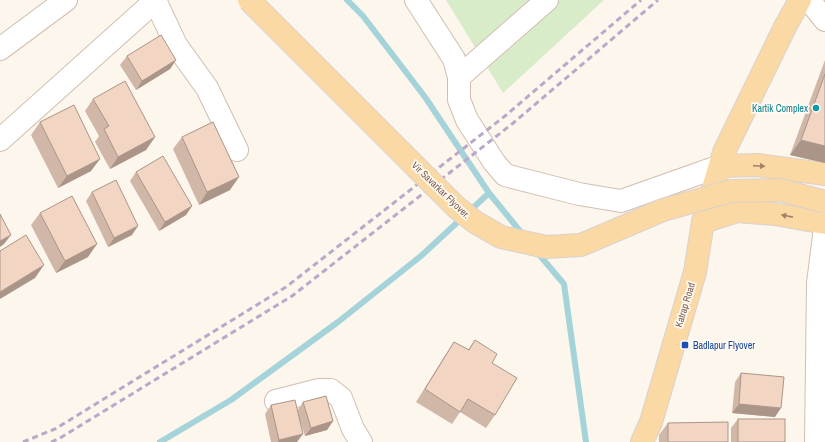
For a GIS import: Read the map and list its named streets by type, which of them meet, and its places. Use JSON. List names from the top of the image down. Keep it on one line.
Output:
{"streets":{"main road":["Vir Savarkar Flyover.","Katrap Road"]},"places":{"other":["Kartik Complex"],"transit":["Badlapur Flyover"]}}
